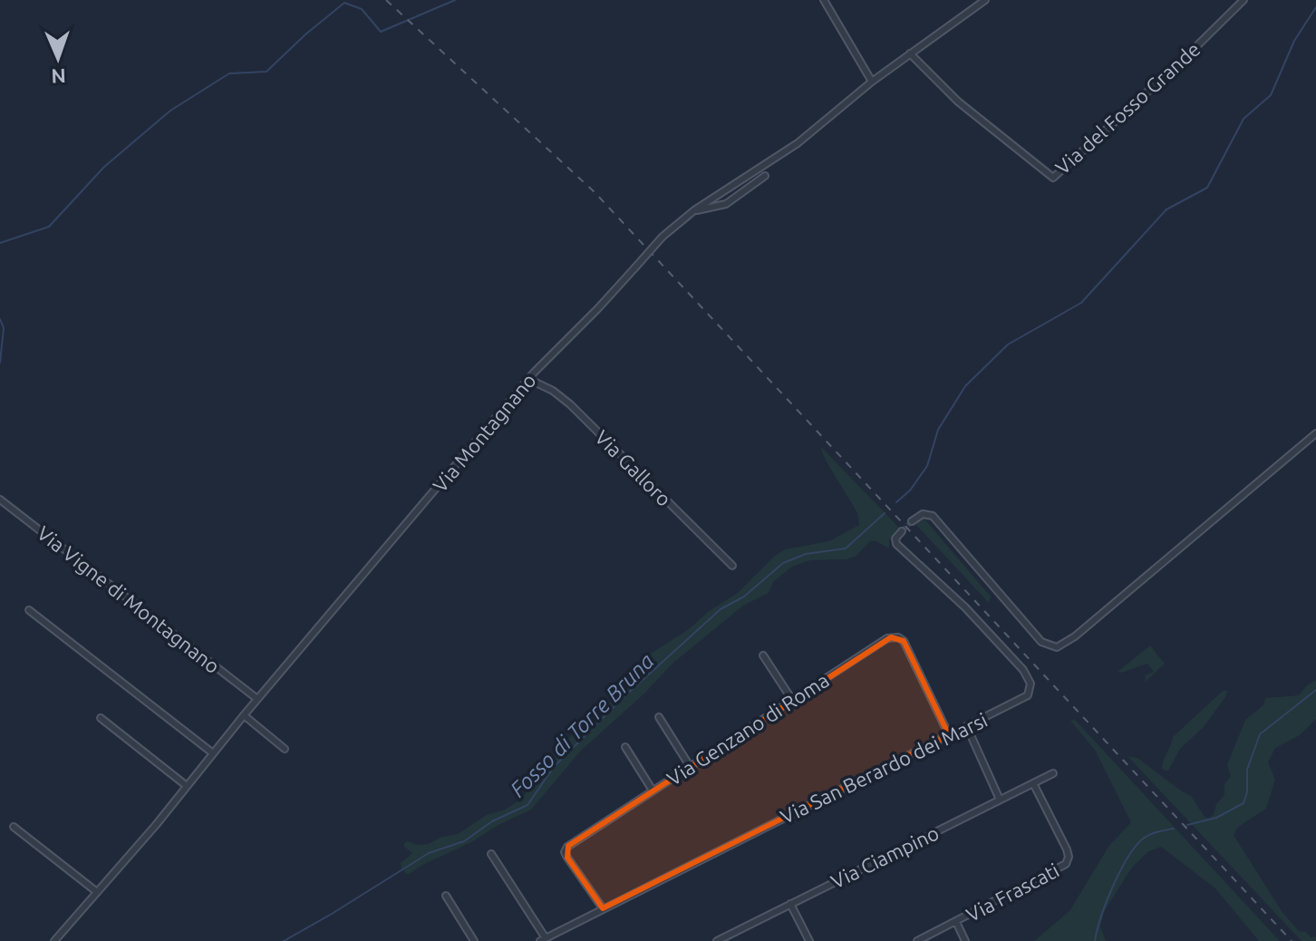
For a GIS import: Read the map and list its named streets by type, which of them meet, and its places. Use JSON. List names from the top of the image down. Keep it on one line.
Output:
{"streets":{"street":["Via del Fosso Grande","Via Montagnano","Via Galloro","Via Vigne di Montagnano","Via Genzano di Roma","Via San Berardo dei Marsi","Via Ciampino","Via Frascati"]},"crossings":[["Via del Fosso Grande","Via Montagnano"],["Via Montagnano","Via Galloro"],["Via Montagnano","Via Vigne di Montagnano"],["Via Genzano di Roma","Via San Berardo dei Marsi"],["Via Ciampino","Via Frascati"]],"water":["Fosso di Torre Bruna"],"north":"bottom"}
